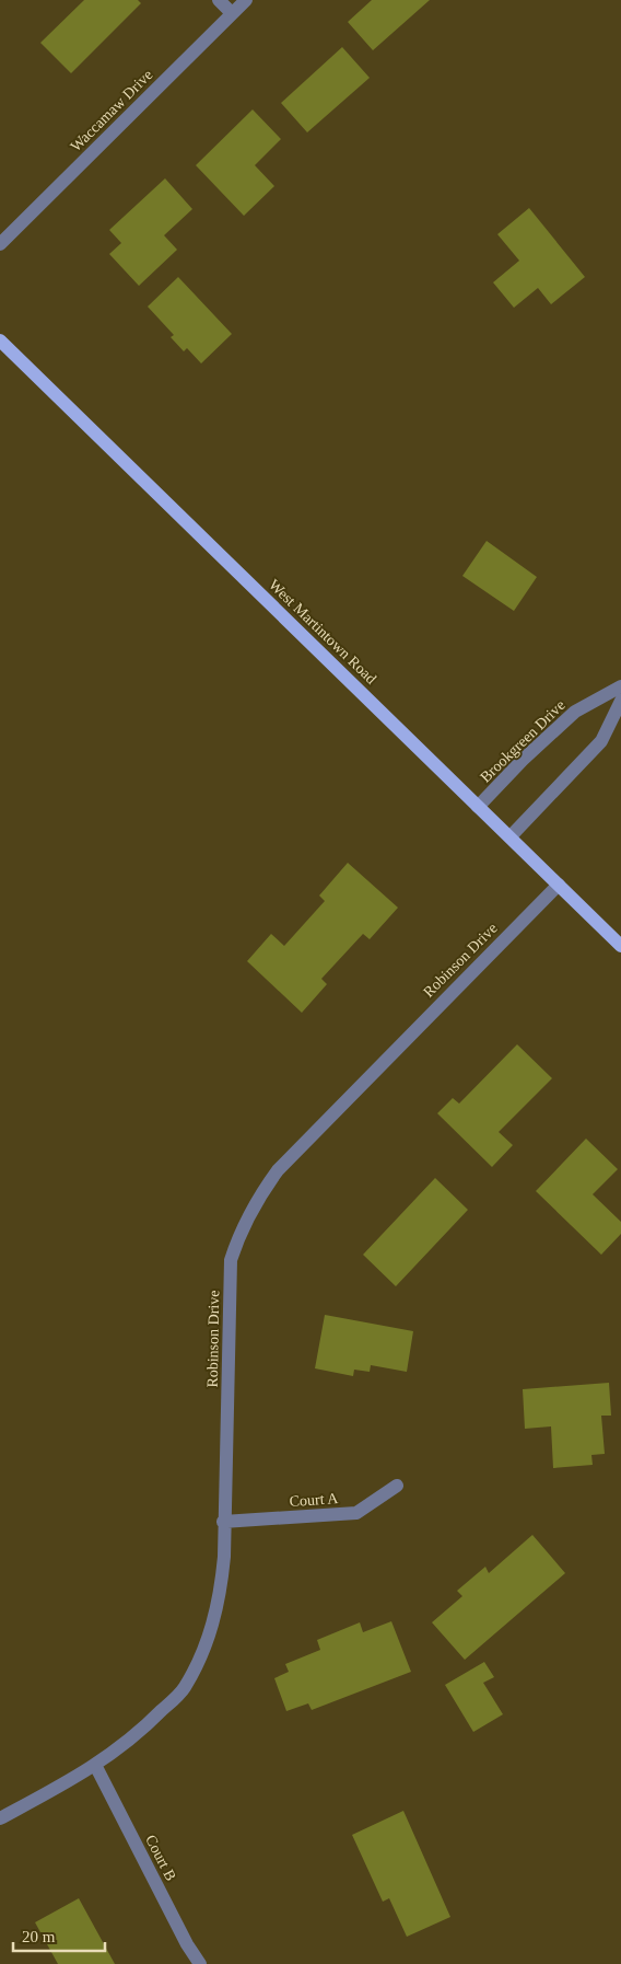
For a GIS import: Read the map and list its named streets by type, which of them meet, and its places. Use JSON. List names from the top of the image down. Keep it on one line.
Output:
{"streets":{"main road":["West Martintown Road"],"street":["Waccamaw Drive","Brookgreen Drive","Robinson Drive","Court A","Court B"]},"crossings":[["West Martintown Road","Brookgreen Drive"],["West Martintown Road","Robinson Drive"],["Robinson Drive","Court A"],["Robinson Drive","Court B"]],"scale_bar":"20 m"}
